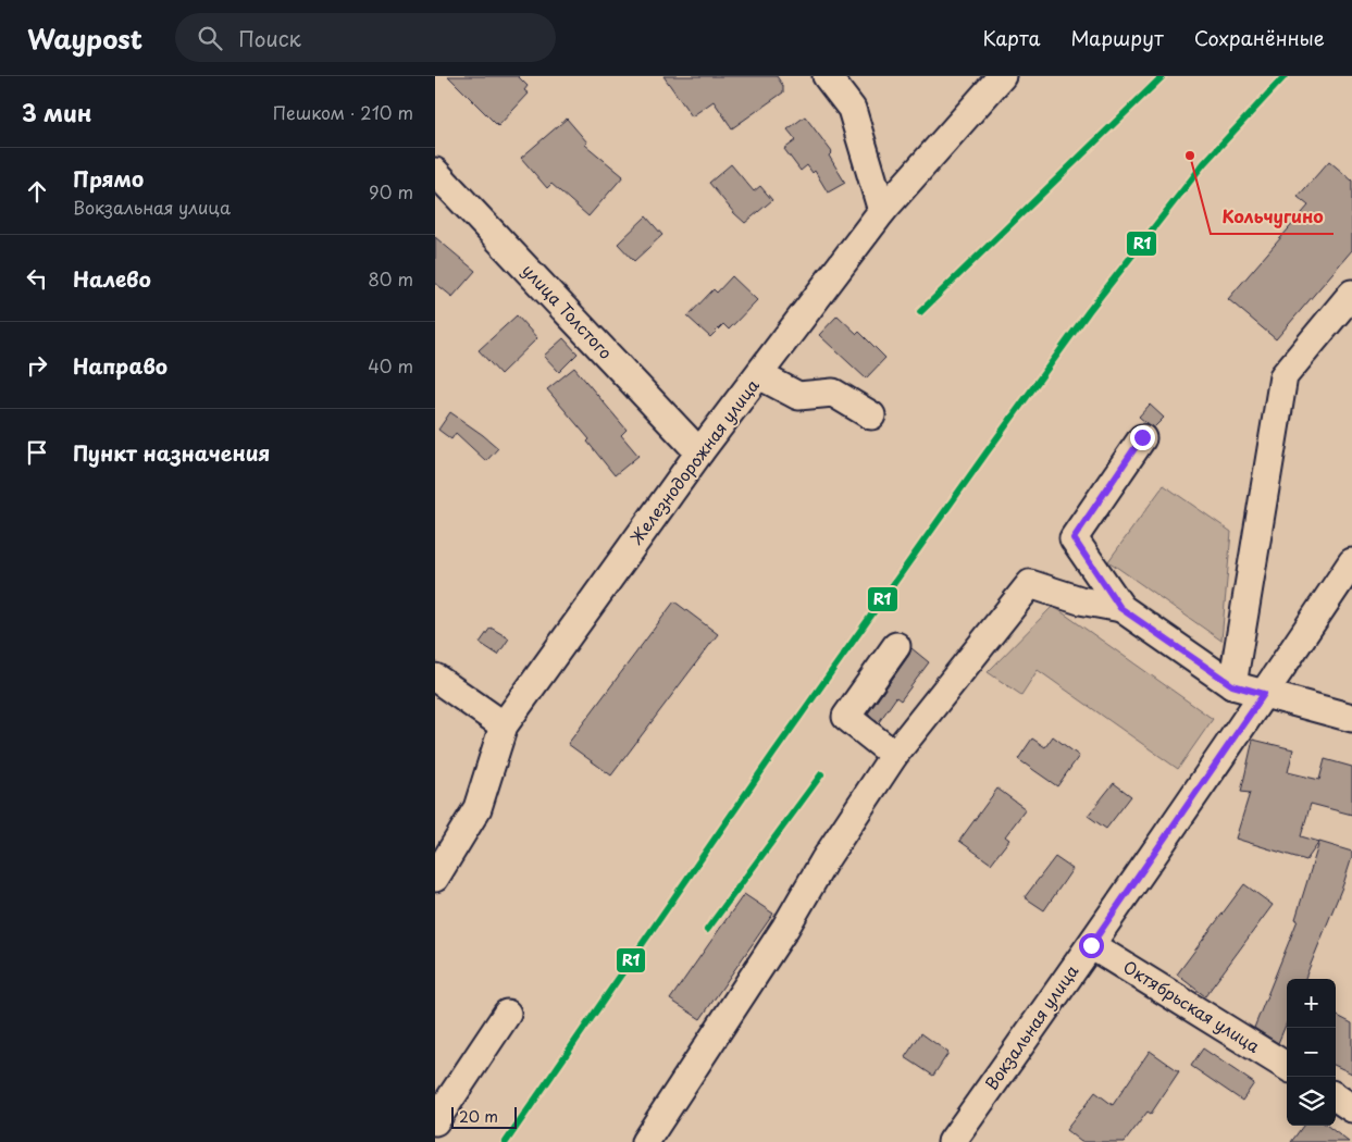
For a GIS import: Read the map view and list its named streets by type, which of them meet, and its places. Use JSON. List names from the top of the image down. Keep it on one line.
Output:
{"streets":{"street":["улица Толстого","Железнодорожная улица","Октябрьская улица","Вокзальная улица"]},"crossings":[["улица Толстого","Железнодорожная улица"],["Октябрьская улица","Вокзальная улица"]],"places":["Кольчугино"],"lines":["transit line R1"],"scale_bar":"20 m","page":{"header":"Waypost","search":"Поиск","nav":["Карта","Маршрут","Сохранённые"],"heading":["3 мин","Пешком · 210 m"],"list":[["Прямо","Вокзальная улица","90 m"],["Налево","80 m"],["Направо","40 m"],"Пункт назначения"],"map_buttons":["+","−"],"scale":"20 m"}}
